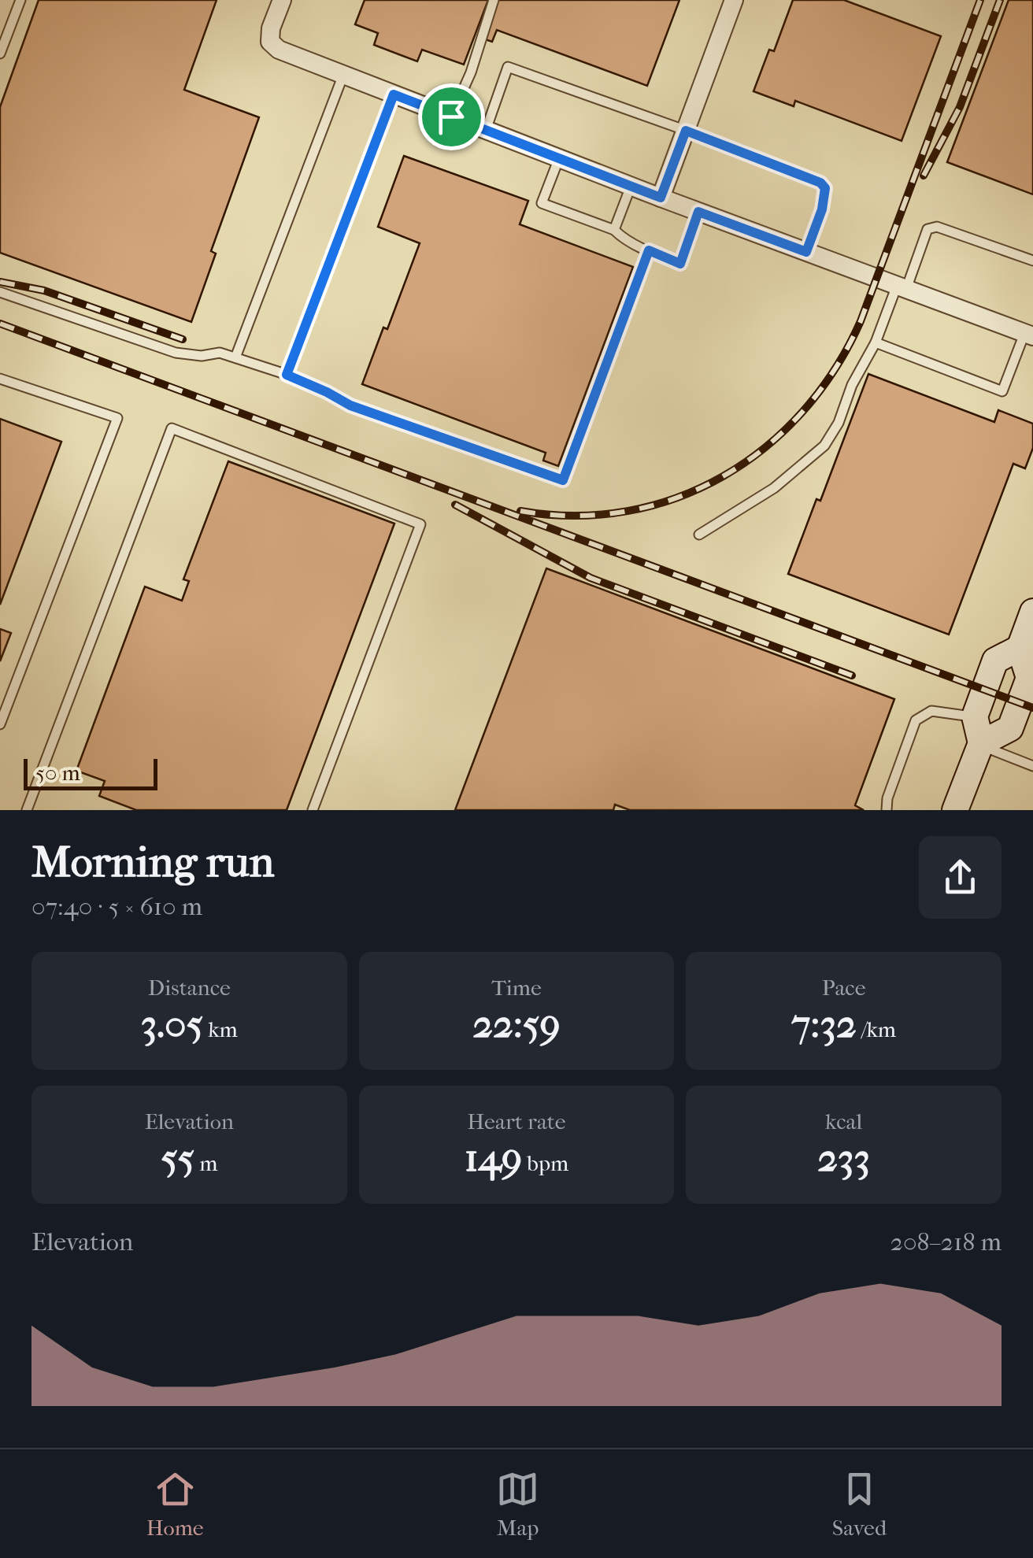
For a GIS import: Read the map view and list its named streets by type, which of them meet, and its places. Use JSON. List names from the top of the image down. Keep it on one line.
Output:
{"scale_bar":"50 m","page":{"scale":"50 m","heading":["Morning run","07:40 · 5 × 610 m"],"stats":[["Distance","3.05 km"],["Time","22:59"],["Pace","7:32 /km"],["Elevation","55 m"],["Heart rate","149 bpm"],["kcal","233"]],"chart":["Elevation","208–218 m"],"tabs":["Home","Map","Saved"]}}
